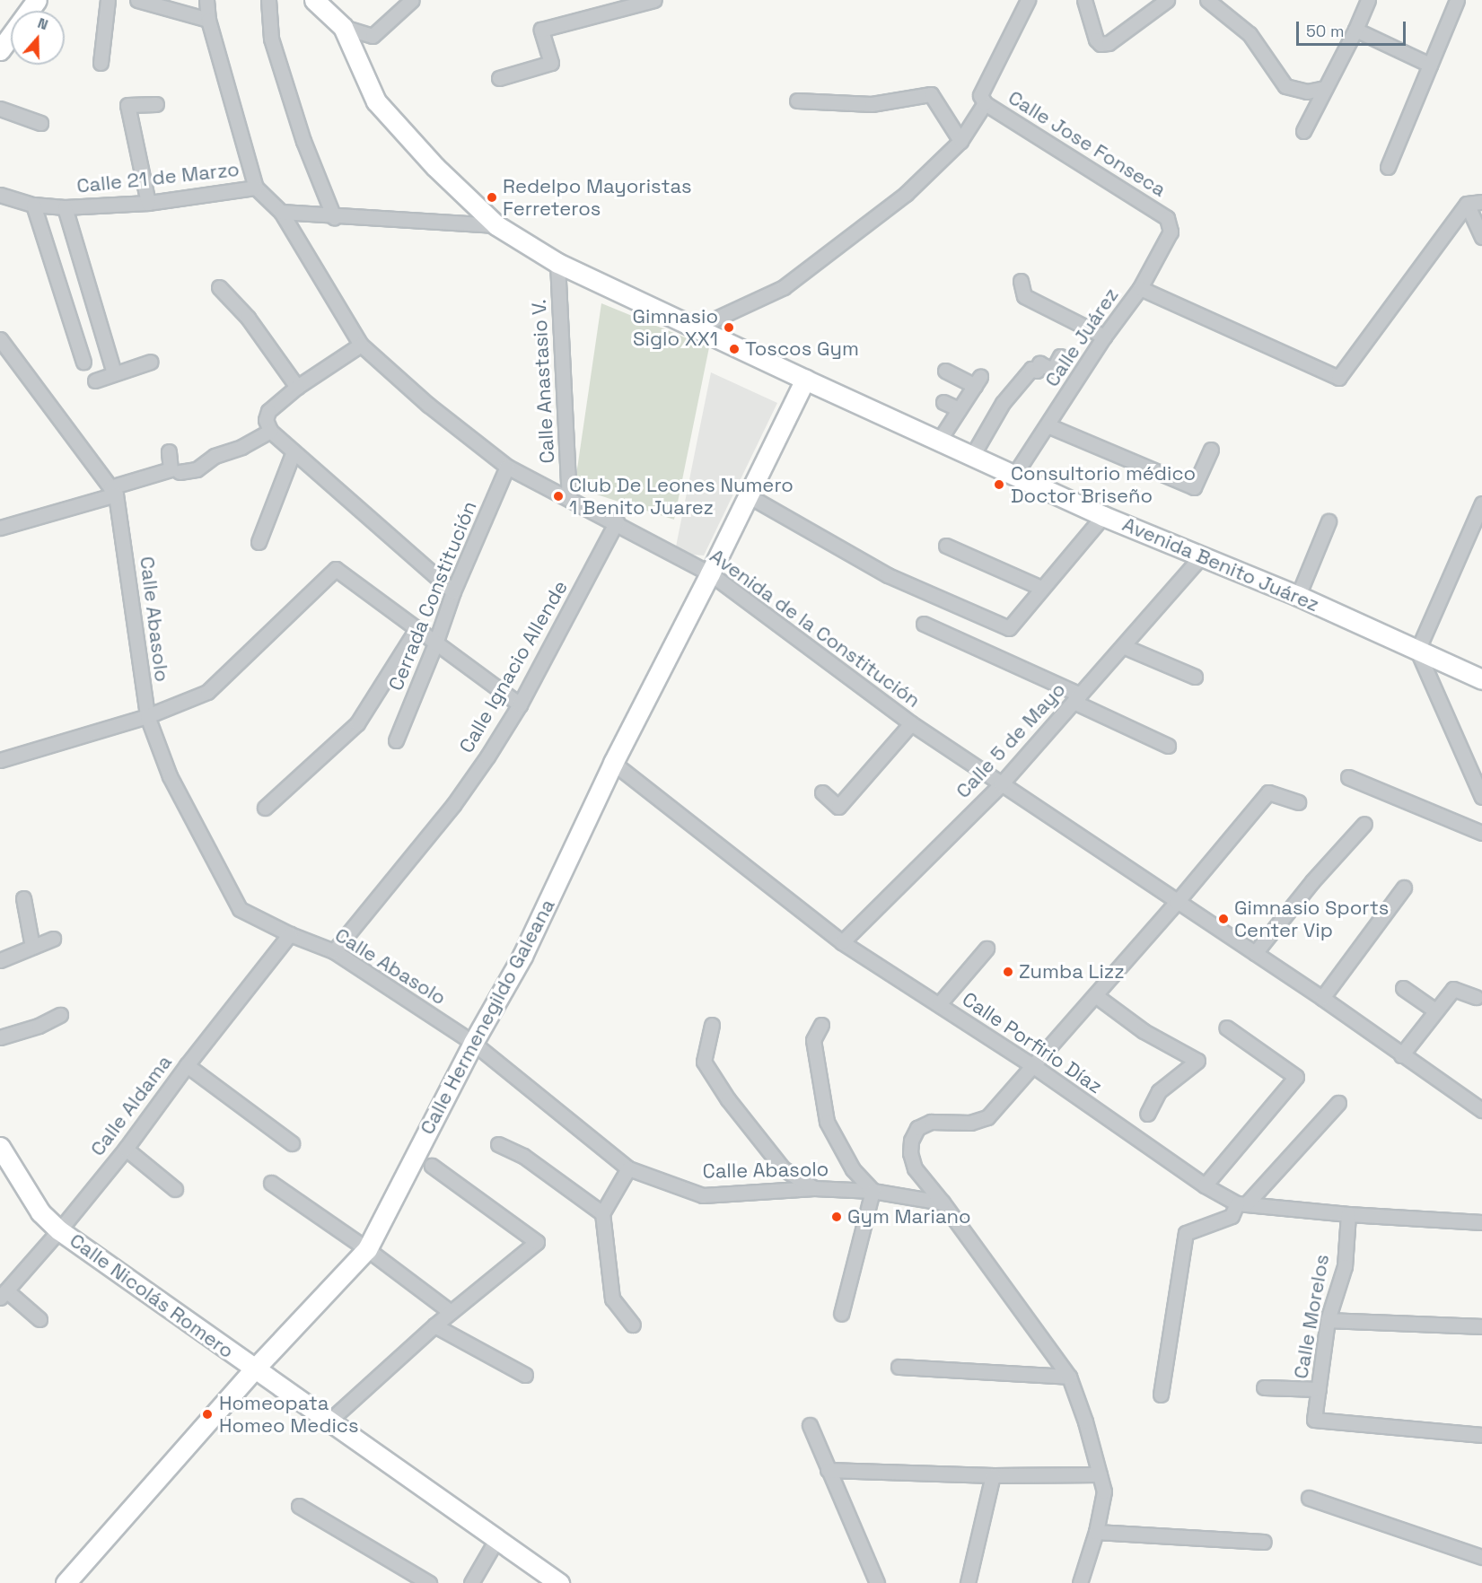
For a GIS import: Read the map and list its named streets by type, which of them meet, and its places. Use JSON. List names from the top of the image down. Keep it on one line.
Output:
{"streets":{"main road":["Avenida Benito Juárez","Calle Hermenegildo Galeana","Calle Nicolás Romero"],"street":["Calle Jose Fonseca","Calle 21 de Marzo","Calle Juárez","Calle Anastasio V.","Cerrada Constitución","Calle Abasolo","Avenida de la Constitución","Calle Ignacio Allende","Calle 5 de Mayo","Calle Porfirio Díaz","Calle Aldama","Calle Morelos"]},"crossings":[["Calle Jose Fonseca","Calle Juárez"],["Calle 21 de Marzo","Avenida de la Constitución"],["Calle Juárez","Avenida Benito Juárez"],["Calle Anastasio V.","Avenida Benito Juárez"],["Calle Anastasio V.","Avenida de la Constitución"],["Avenida Benito Juárez","Calle 5 de Mayo"],["Avenida Benito Juárez","Calle Hermenegildo Galeana"],["Cerrada Constitución","Avenida de la Constitución"],["Calle Abasolo","Calle Ignacio Allende"],["Calle Abasolo","Calle Hermenegildo Galeana"],["Calle Abasolo","Calle Aldama"],["Avenida de la Constitución","Calle Ignacio Allende"],["Avenida de la Constitución","Calle 5 de Mayo"],["Avenida de la Constitución","Calle Hermenegildo Galeana"],["Calle 5 de Mayo","Calle Porfirio Díaz"],["Calle Hermenegildo Galeana","Calle Porfirio Díaz"],["Calle Hermenegildo Galeana","Calle Nicolás Romero"],["Calle Porfirio Díaz","Calle Morelos"],["Calle Aldama","Calle Nicolás Romero"]],"places":["Redelpo Mayoristas Ferreteros","Gimnasio Siglo XX1","Toscos Gym","Consultorio médico Doctor Briseño","Club De Leones Numero 1 Benito Juarez","Gimnasio Sports Center Vip","Zumba Lizz","Gym Mariano","Homeopata Homeo Medics"],"scale_bar":"50 m","north":"top"}
